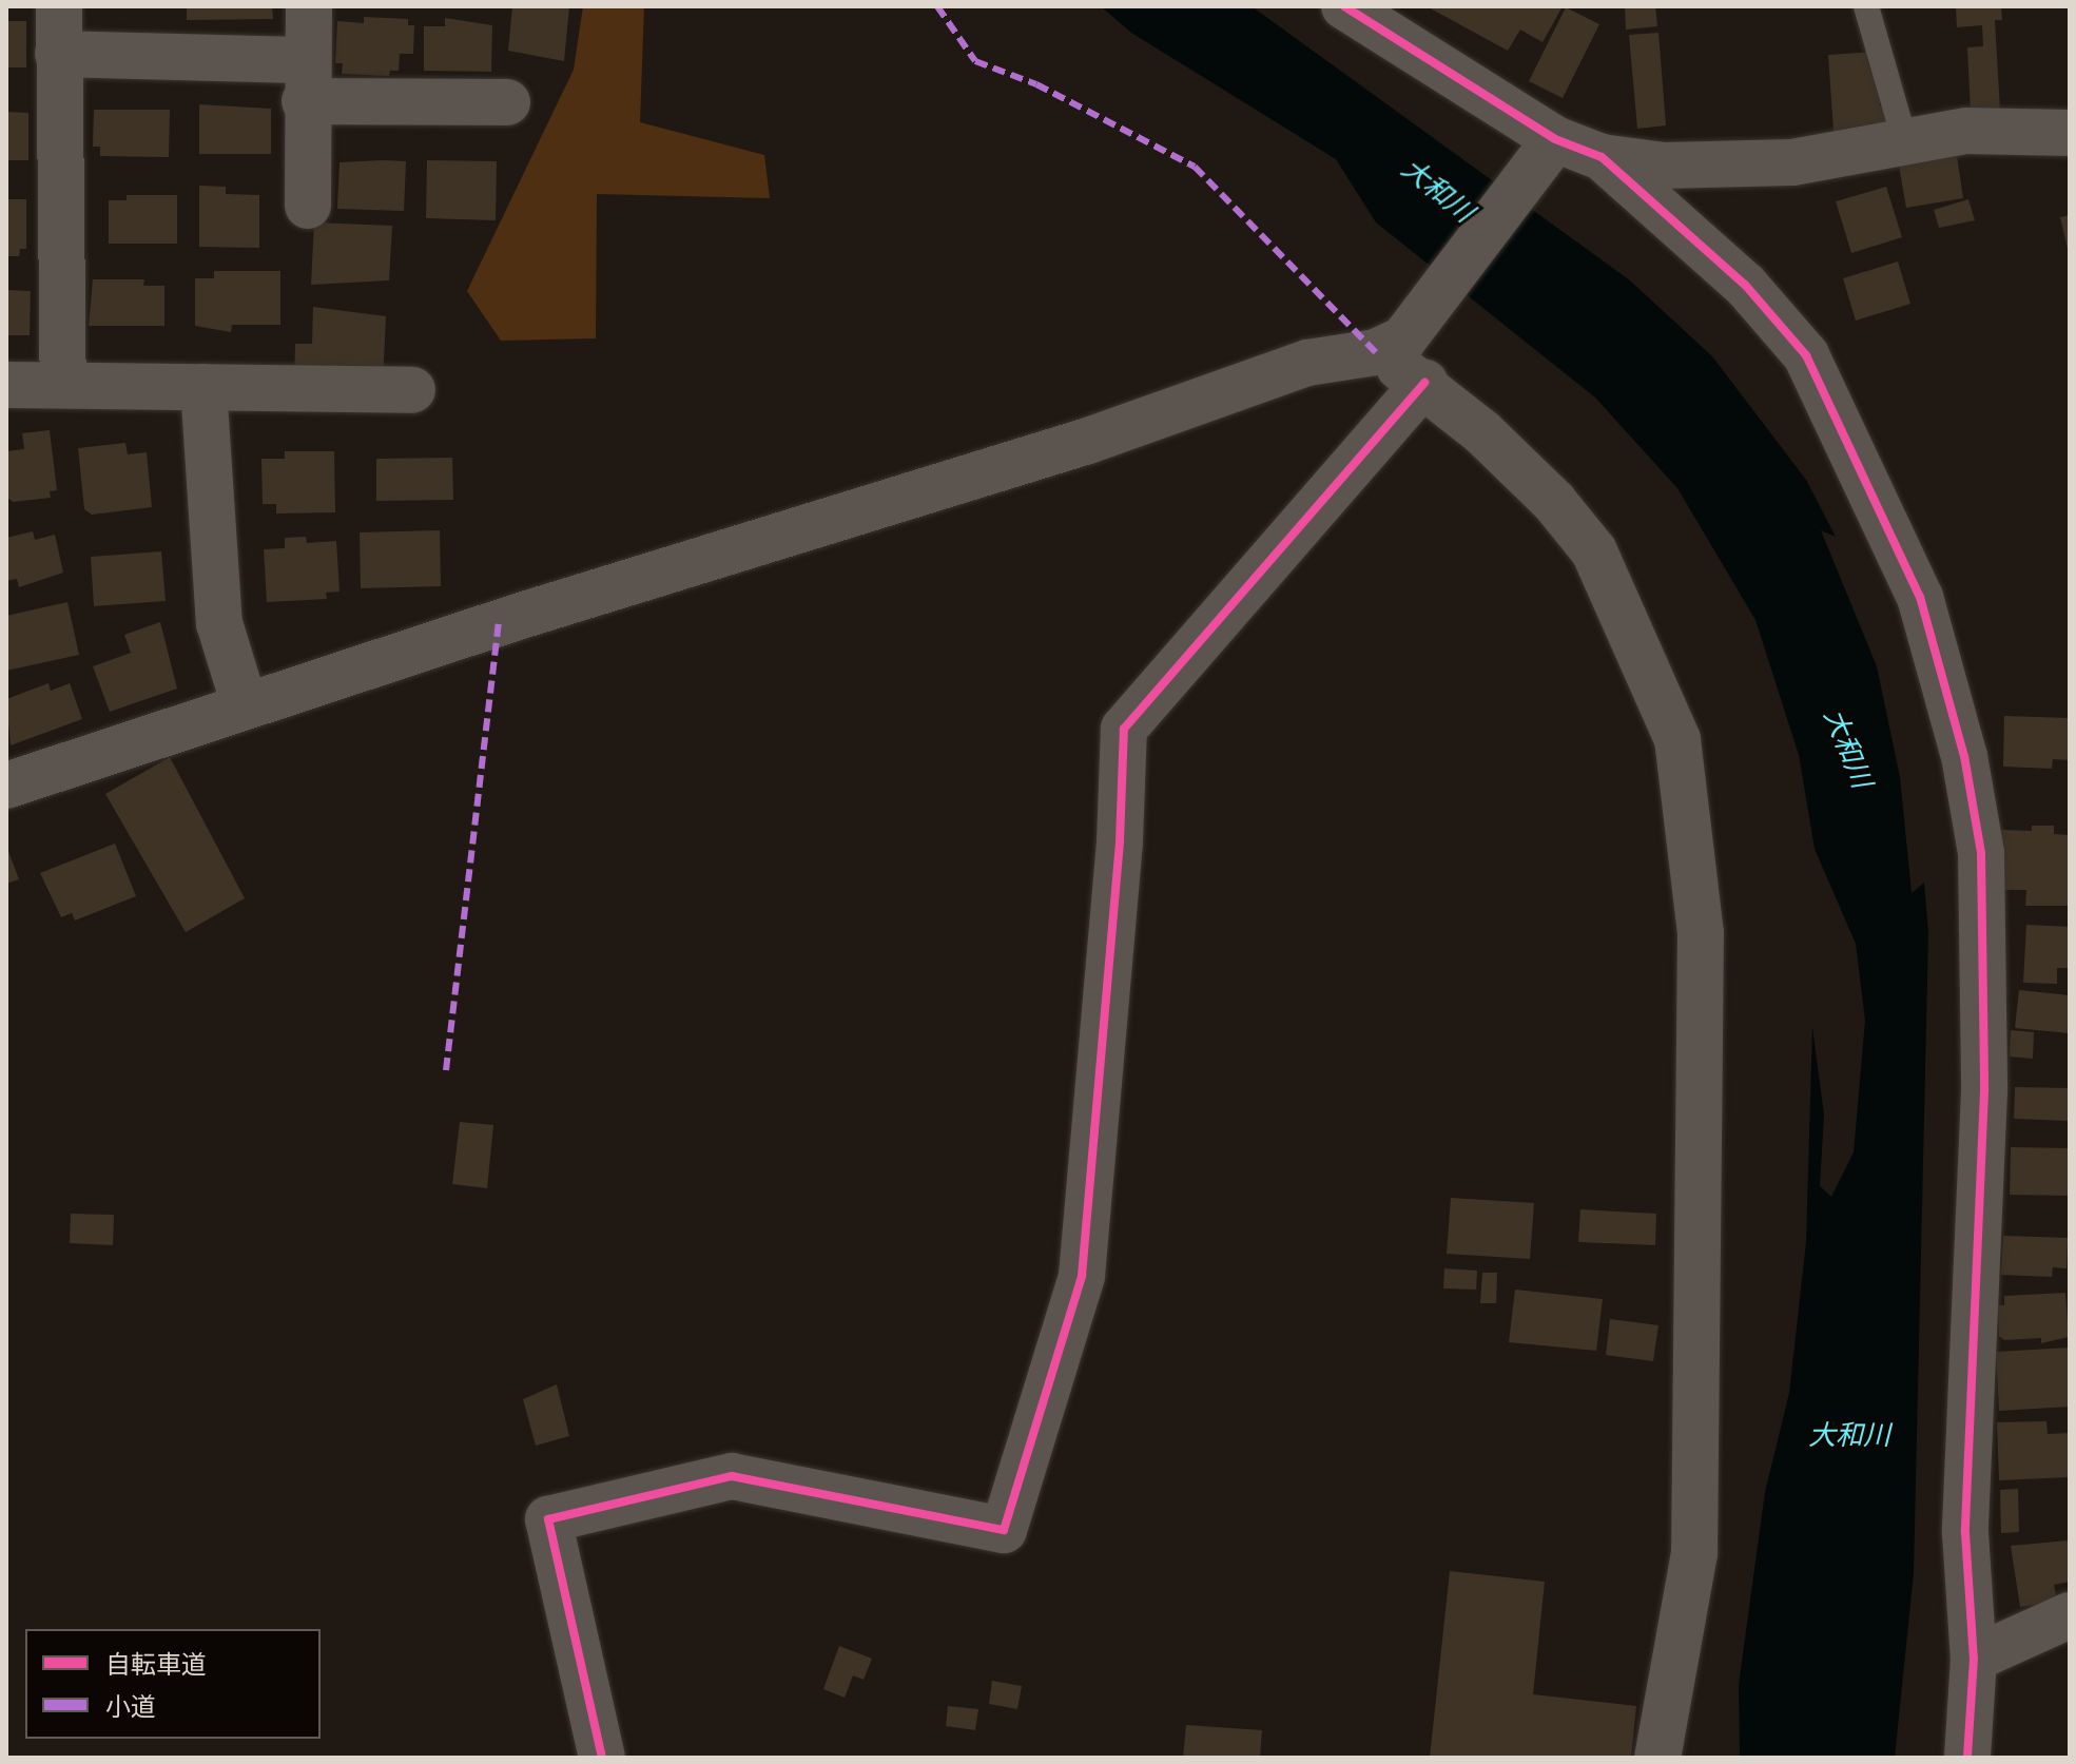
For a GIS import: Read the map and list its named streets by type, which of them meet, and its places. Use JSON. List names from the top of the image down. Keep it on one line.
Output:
{"water":["大和川"],"legend":["自転車道","小道"]}
